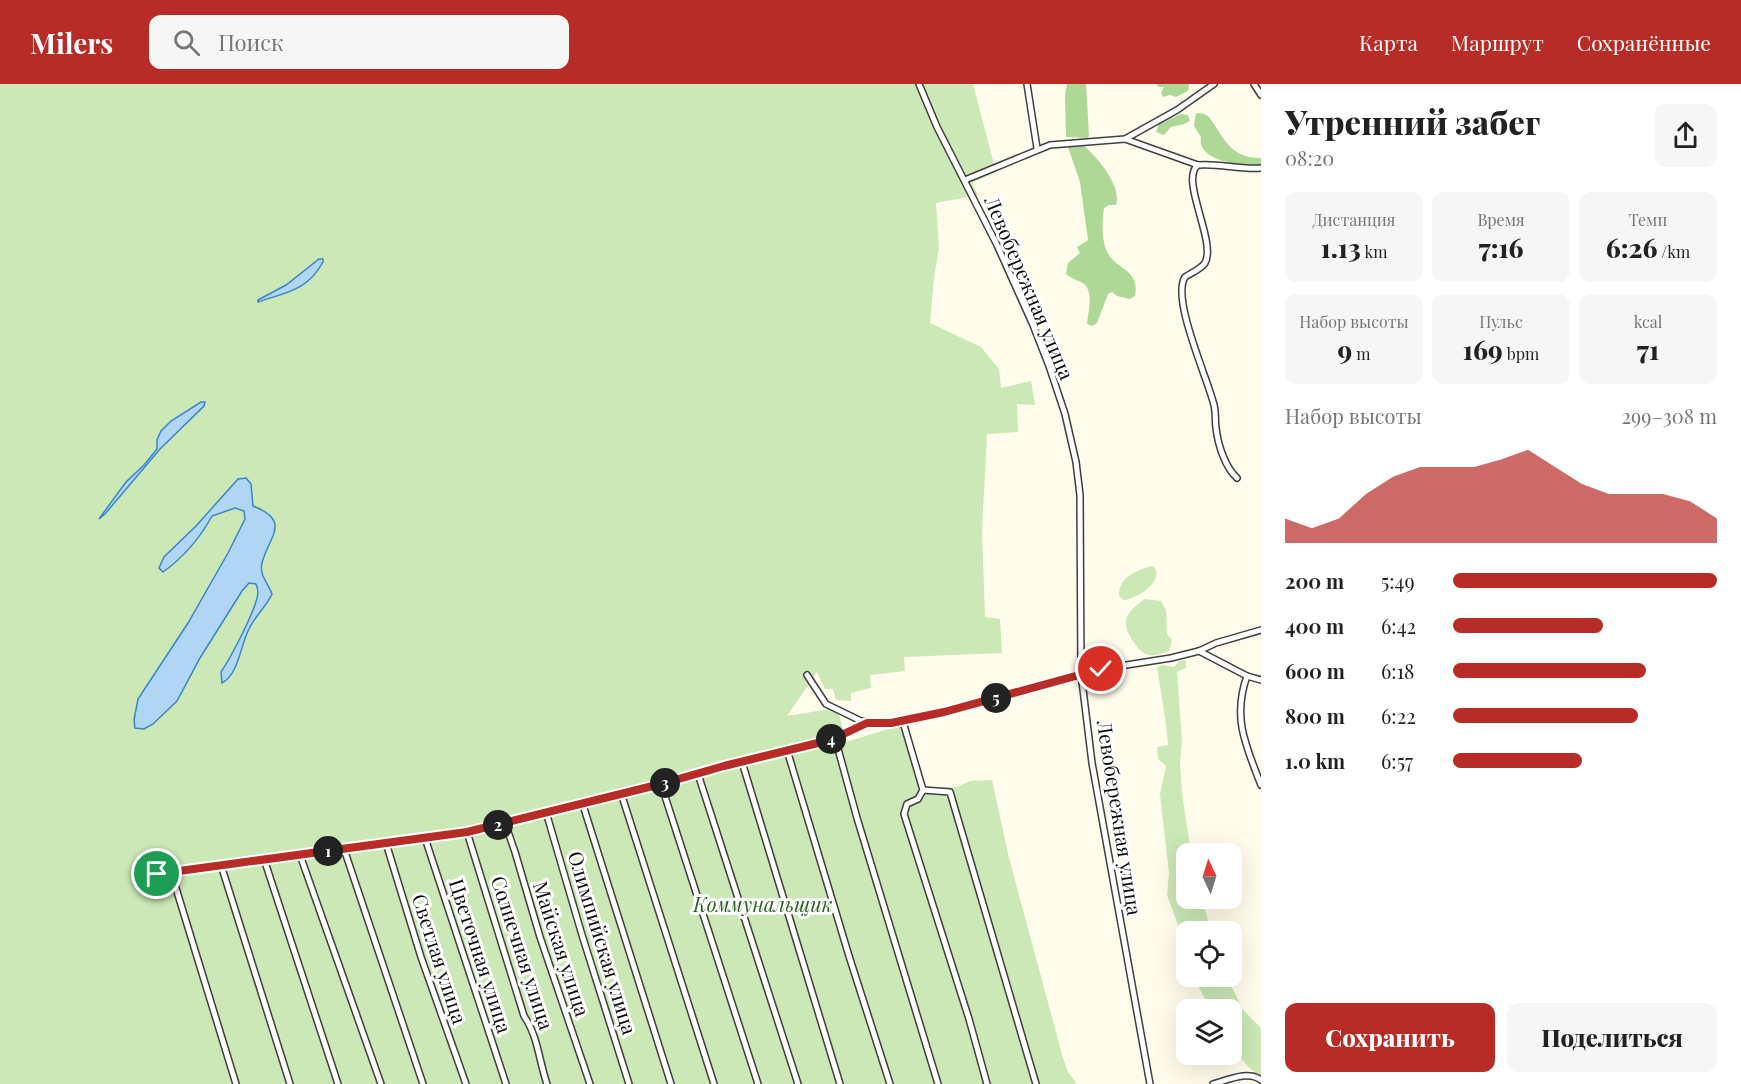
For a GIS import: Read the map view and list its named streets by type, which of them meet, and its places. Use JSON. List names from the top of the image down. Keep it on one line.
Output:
{"streets":{"street":["Левобережная улица","Олимпийская улица","Майская улица","Солнечная улица","Цветочная улица","Светлая улица"]},"parks":["Коммунальщик"],"north":"top","page":{"header":"Milers","search":"Поиск","nav":["Карта","Маршрут","Сохранённые"],"heading":["Утренний забег","08:20"],"stats":[["Дистанция","1.13 km"],["Время","7:16"],["Темп","6:26 /km"],["Набор высоты","9 m"],["Пульс","169 bpm"],["kcal","71"]],"chart":["Набор высоты","299–308 m"],"list":[{"name":"200 m","note":"5:49"},{"name":"400 m","note":"6:42"},{"name":"600 m","note":"6:18"},{"name":"800 m","note":"6:22"},{"name":"1.0 km","note":"6:57"}],"pins":["5","4","3","2","1"],"buttons":["Сохранить","Поделиться"]}}
